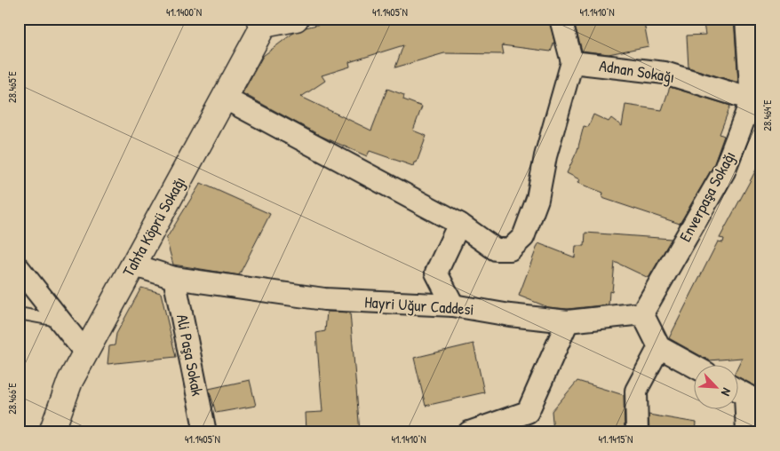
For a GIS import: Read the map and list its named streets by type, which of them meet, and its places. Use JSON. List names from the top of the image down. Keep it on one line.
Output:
{"streets":{"street":["Adnan Sokağı","Enverpaşa Sokağı","Tahta Köprü Sokağı","Hayri Uğur Caddesi","Ali Paşa Sokak"]},"crossings":[["Adnan Sokağı","Enverpaşa Sokağı"],["Enverpaşa Sokağı","Hayri Uğur Caddesi"],["Tahta Köprü Sokağı","Hayri Uğur Caddesi"],["Hayri Uğur Caddesi","Ali Paşa Sokak"]],"north":"bottom right","coordinates":["41.1400°N","41.1405°N","41.1410°N","28.465°E","28.464°E","28.466°E","41.1415°N"]}
